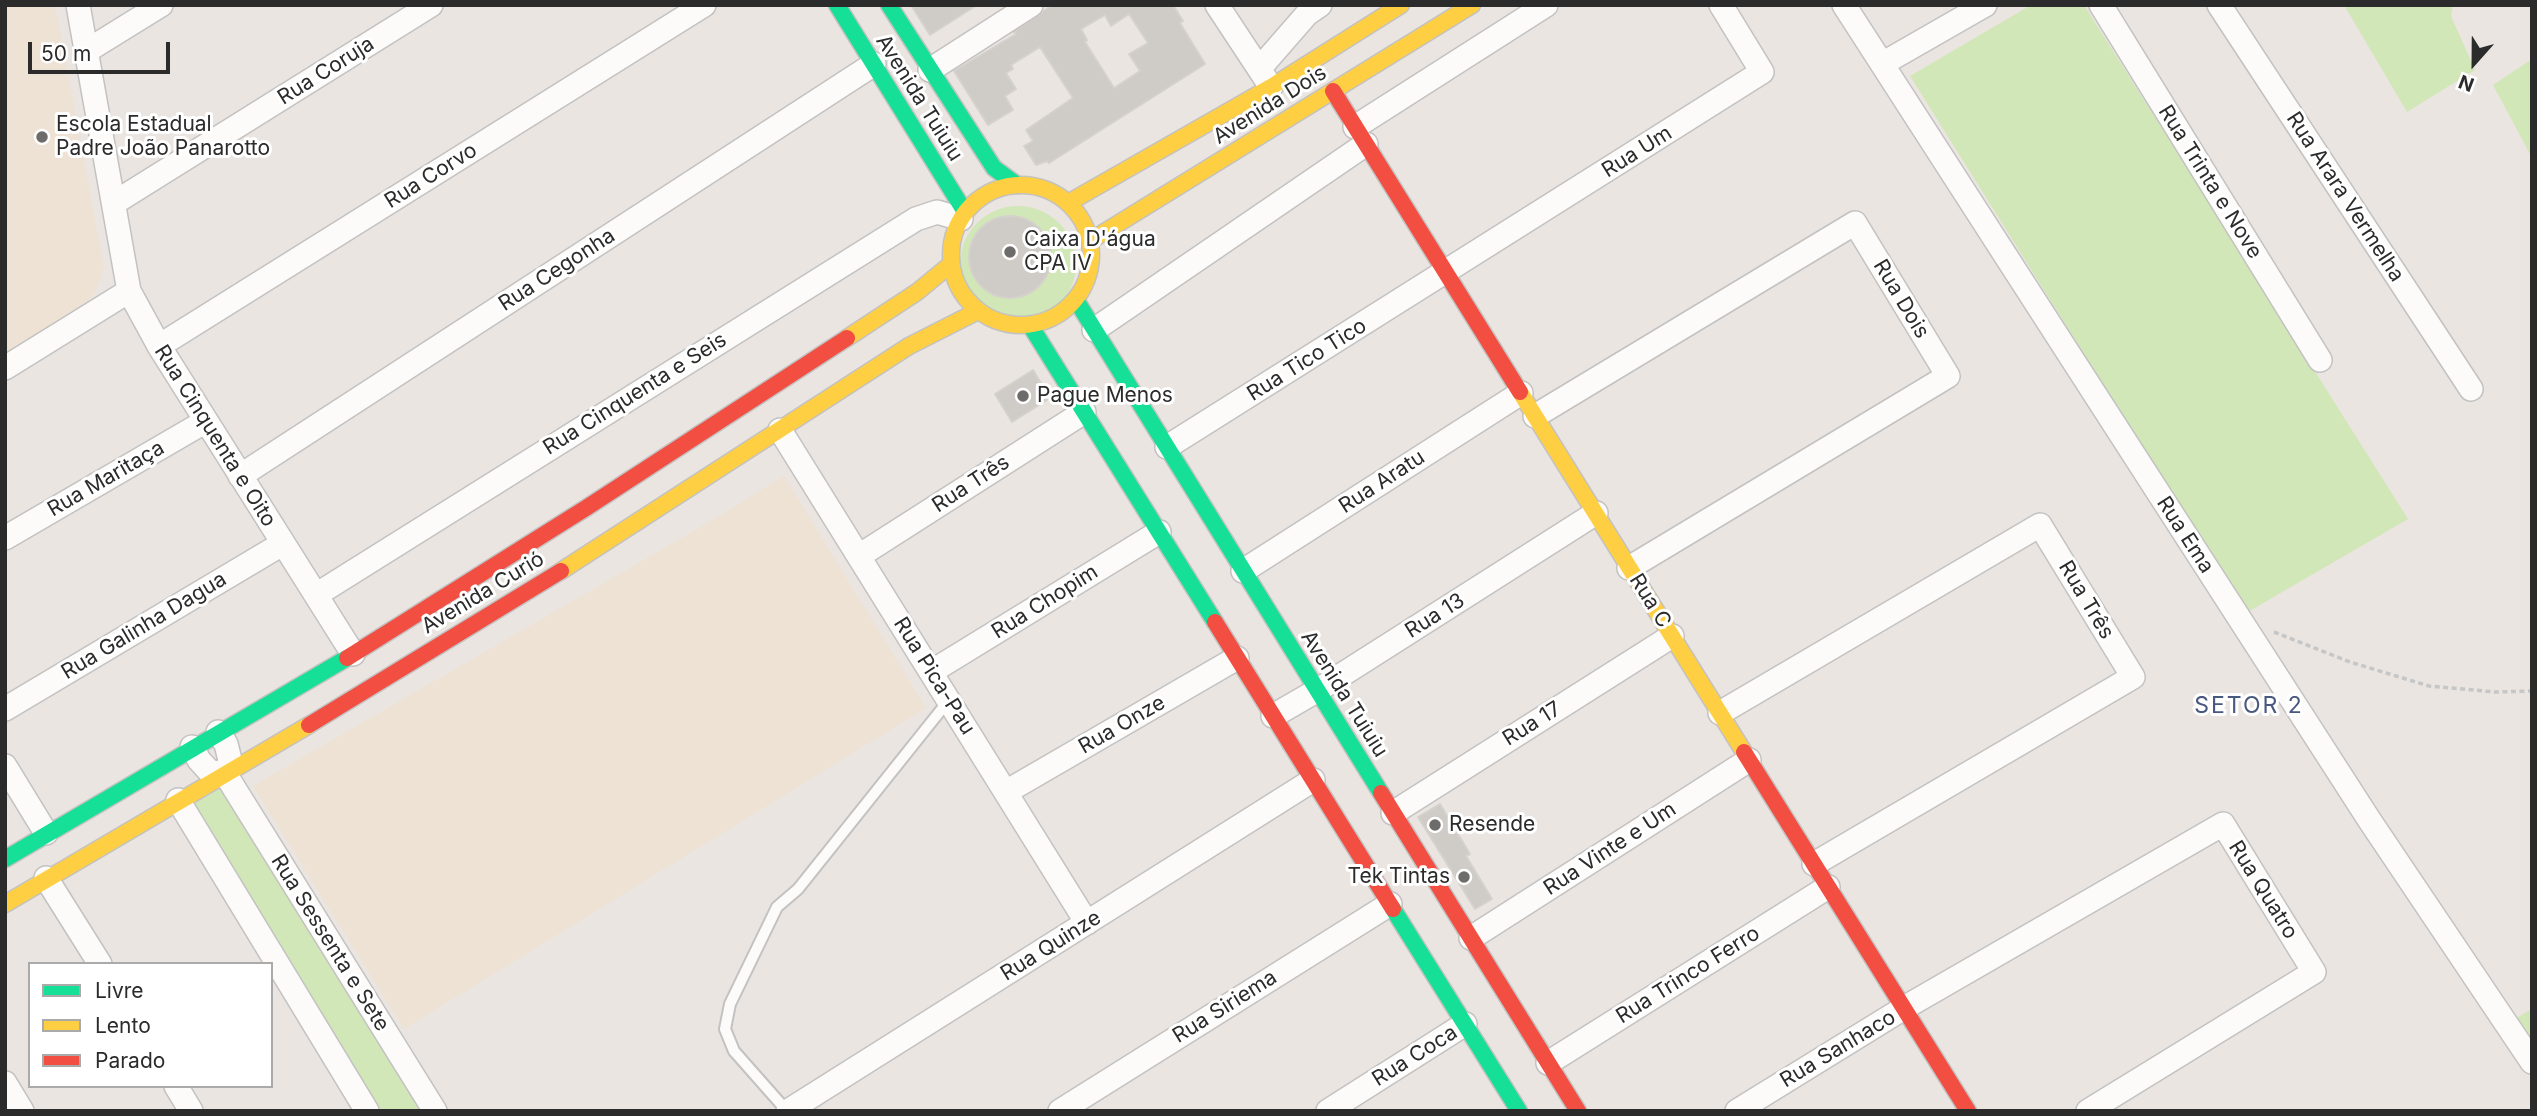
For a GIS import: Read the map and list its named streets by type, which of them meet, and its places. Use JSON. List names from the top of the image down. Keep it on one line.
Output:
{"streets":{"main road":["Avenida Tuiuiu","Avenida Dois","Avenida Curió","Rua C"],"street":["Rua Coruja","Rua Um","Rua Corvo","Rua Trinta e Nove","Rua Arara Vermelha","Rua Cegonha","Rua Dois","Rua Tico Tico","Rua Cinquenta e Seis","Rua Cinquenta e Oito","Rua Maritaça","Rua Aratu","Rua Três","Rua Ema","Rua Chopim","Rua 13","Rua Galinha Dagua","Rua Pica-Pau","Rua 17","Rua Onze","Rua Vinte e Um","Rua Quatro","Rua Sessenta e Sete","Rua Quinze","Rua Trinco Ferro","Rua Siriema","Rua Sanhaco","Rua Coca"]},"crossings":[["Rua Coruja","Rua Cinquenta e Oito"],["Avenida Tuiuiu","Avenida Dois"],["Avenida Tuiuiu","Rua Cegonha"],["Avenida Tuiuiu","Rua Tico Tico"],["Avenida Tuiuiu","Rua Cinquenta e Seis"],["Avenida Tuiuiu","Rua Aratu"],["Avenida Tuiuiu","Avenida Curió"],["Avenida Tuiuiu","Rua 13"],["Avenida Tuiuiu","Rua 17"],["Avenida Tuiuiu","Rua Vinte e Um"],["Avenida Tuiuiu","Rua Trinco Ferro"],["Avenida Dois","Rua Cinquenta e Seis"],["Avenida Dois","Avenida Curió"],["Avenida Dois","Rua C"],["Rua Um","Rua Tico Tico"],["Rua Um","Rua C"],["Rua Corvo","Rua Cinquenta e Oito"],["Rua Cegonha","Rua Cinquenta e Oito"],["Rua Dois","Rua C"],["Rua Tico Tico","Rua C"],["Rua Cinquenta e Seis","Rua Cinquenta e Oito"],["Rua Cinquenta e Seis","Avenida Curió"],["Rua Cinquenta e Oito","Rua Maritaça"],["Rua Cinquenta e Oito","Avenida Curió"],["Rua Cinquenta e Oito","Rua Galinha Dagua"],["Rua Aratu","Rua C"],["Rua Três","Rua C"],["Rua Três","Rua Pica-Pau"],["Avenida Curió","Rua Pica-Pau"],["Avenida Curió","Rua Sessenta e Sete"],["Rua C","Rua 13"],["Rua C","Rua 17"],["Rua C","Rua Vinte e Um"],["Rua C","Rua Quatro"],["Rua C","Rua Trinco Ferro"],["Rua C","Rua Sanhaco"],["Rua Chopim","Rua Pica-Pau"],["Rua Pica-Pau","Rua Onze"],["Rua Pica-Pau","Rua Quinze"],["Rua Quatro","Rua Sanhaco"]],"districts":["SETOR 2"],"places":["Escola Estadual Padre João Panarotto","Caixa D'água CPA IV","Pague Menos","Resende","Tek Tintas"],"legend":["Livre","Lento","Parado"],"scale_bar":"50 m","north":"bottom"}
